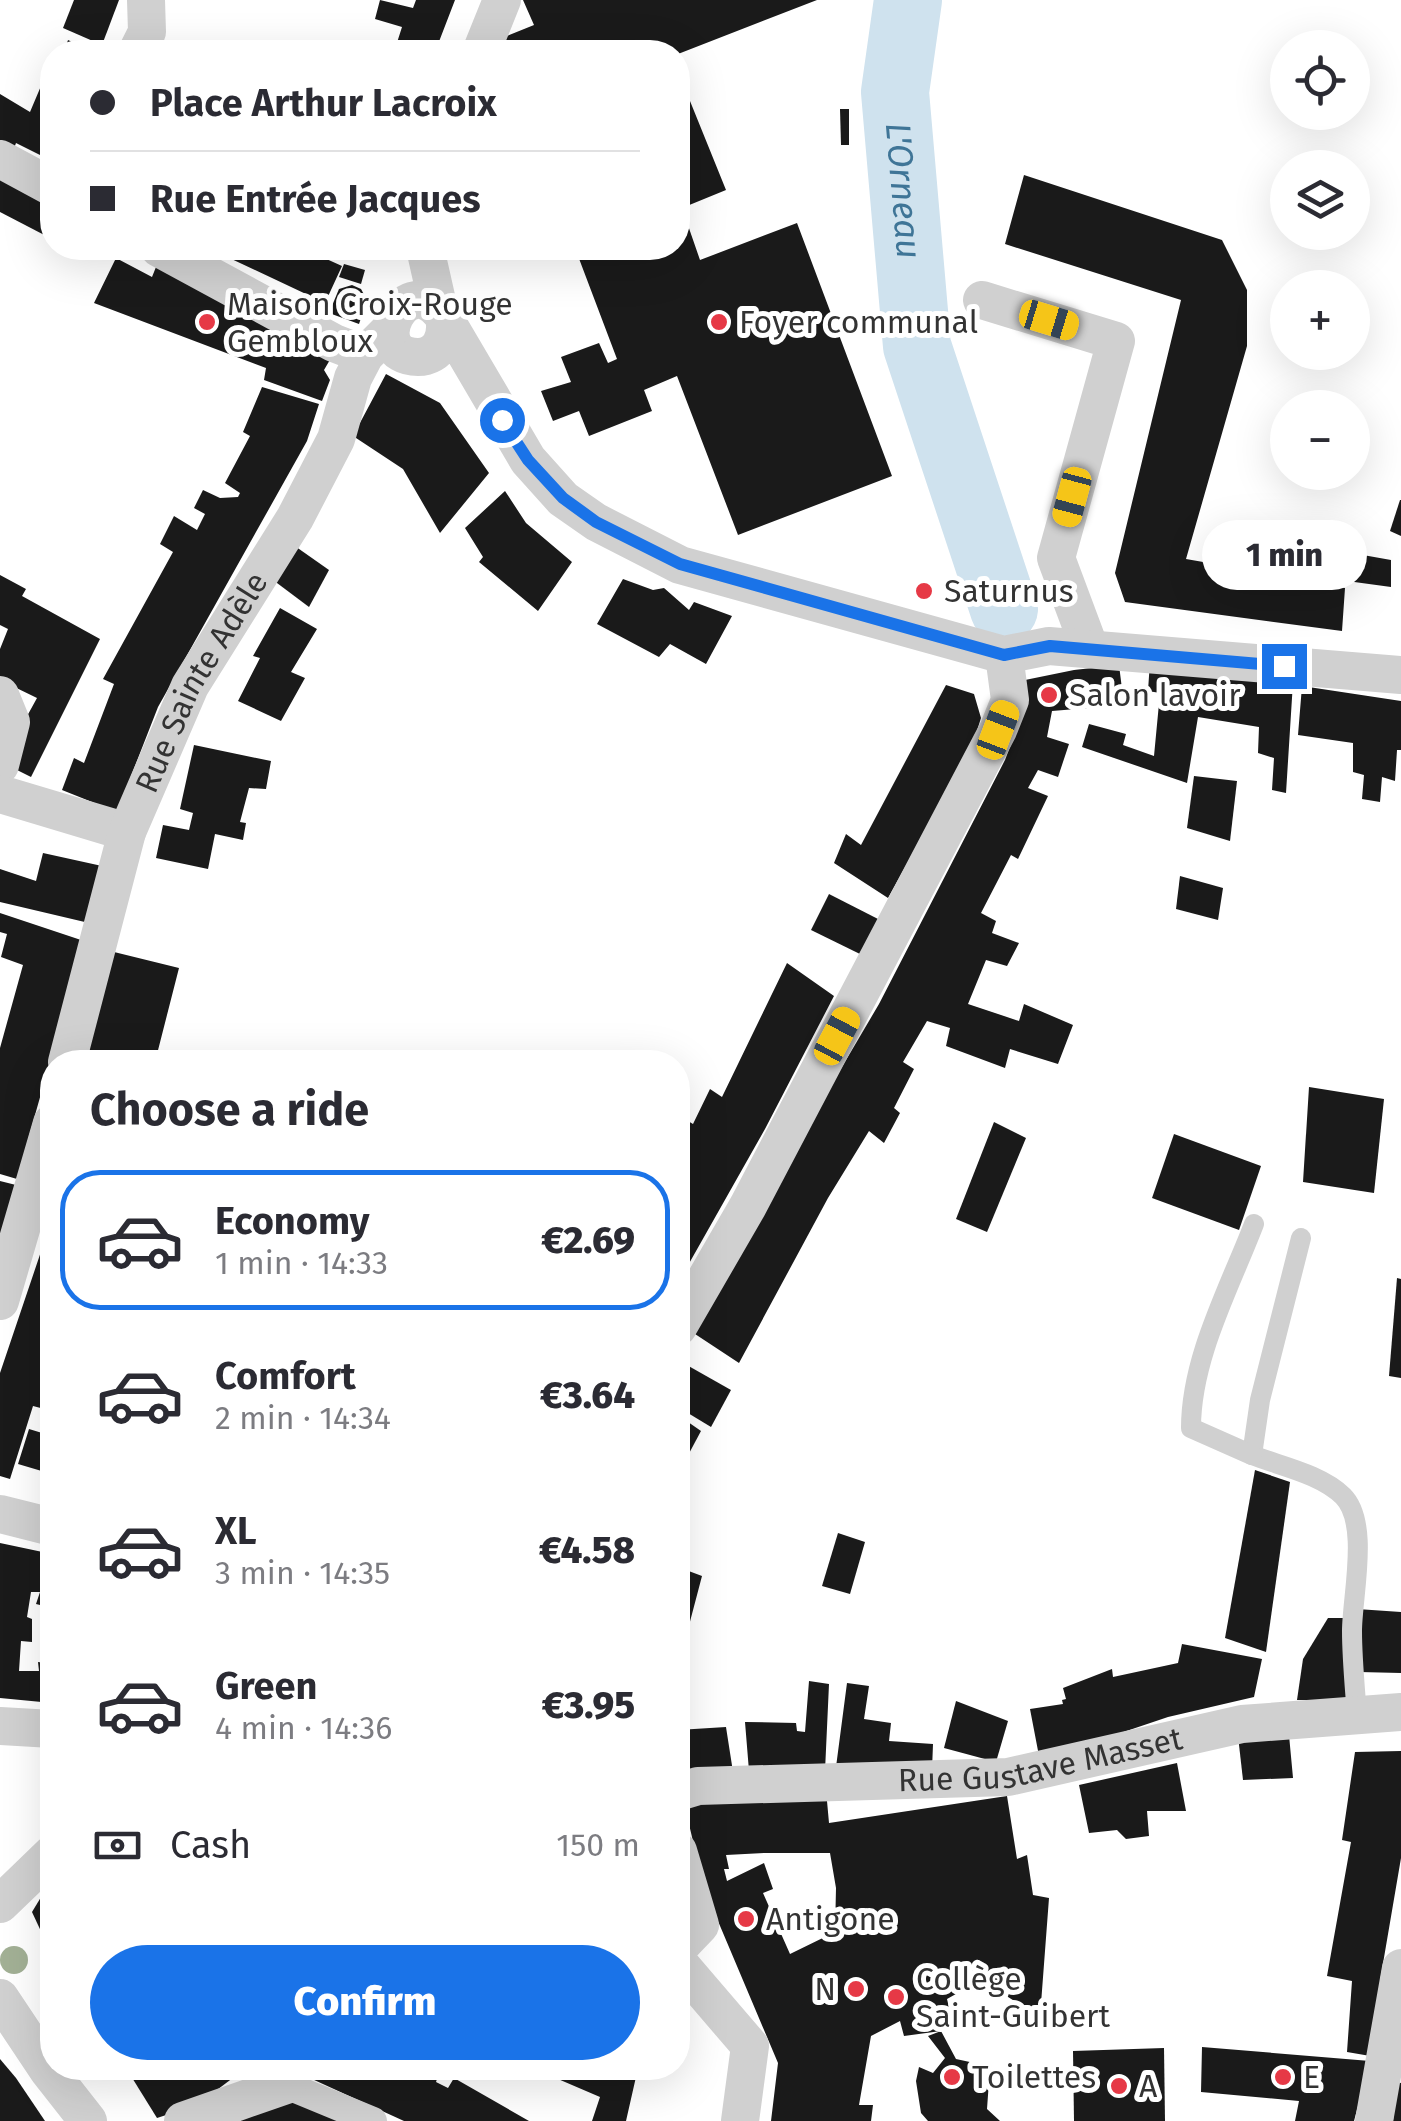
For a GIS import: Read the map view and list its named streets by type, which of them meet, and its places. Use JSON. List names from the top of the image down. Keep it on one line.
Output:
{"streets":{"street":["Rue Sainte Adèle","Rue Gustave Masset"]},"water":["L'Orneau"],"places":["Maison Croix-Rouge Gembloux","Foyer communal","Saturnus","Salon lavoir","Antigone","N","Collège Saint-Guibert","Toilettes","E","A"],"page":{"map_buttons":["+","−"],"banner":["Place Arthur Lacroix","Rue Entrée Jacques"],"bubble":"1 min","heading":"Choose a ride","list":[{"name":"Economy","note":"1 min · 14:33","value":"€2.69"},{"name":"Comfort","note":"2 min · 14:34","value":"€3.64"},{"name":"XL","note":"3 min · 14:35","value":"€4.58"},{"name":"Green","note":"4 min · 14:36","value":"€3.95"}],"pay":["Cash","150 m"],"buttons":"Confirm"}}
